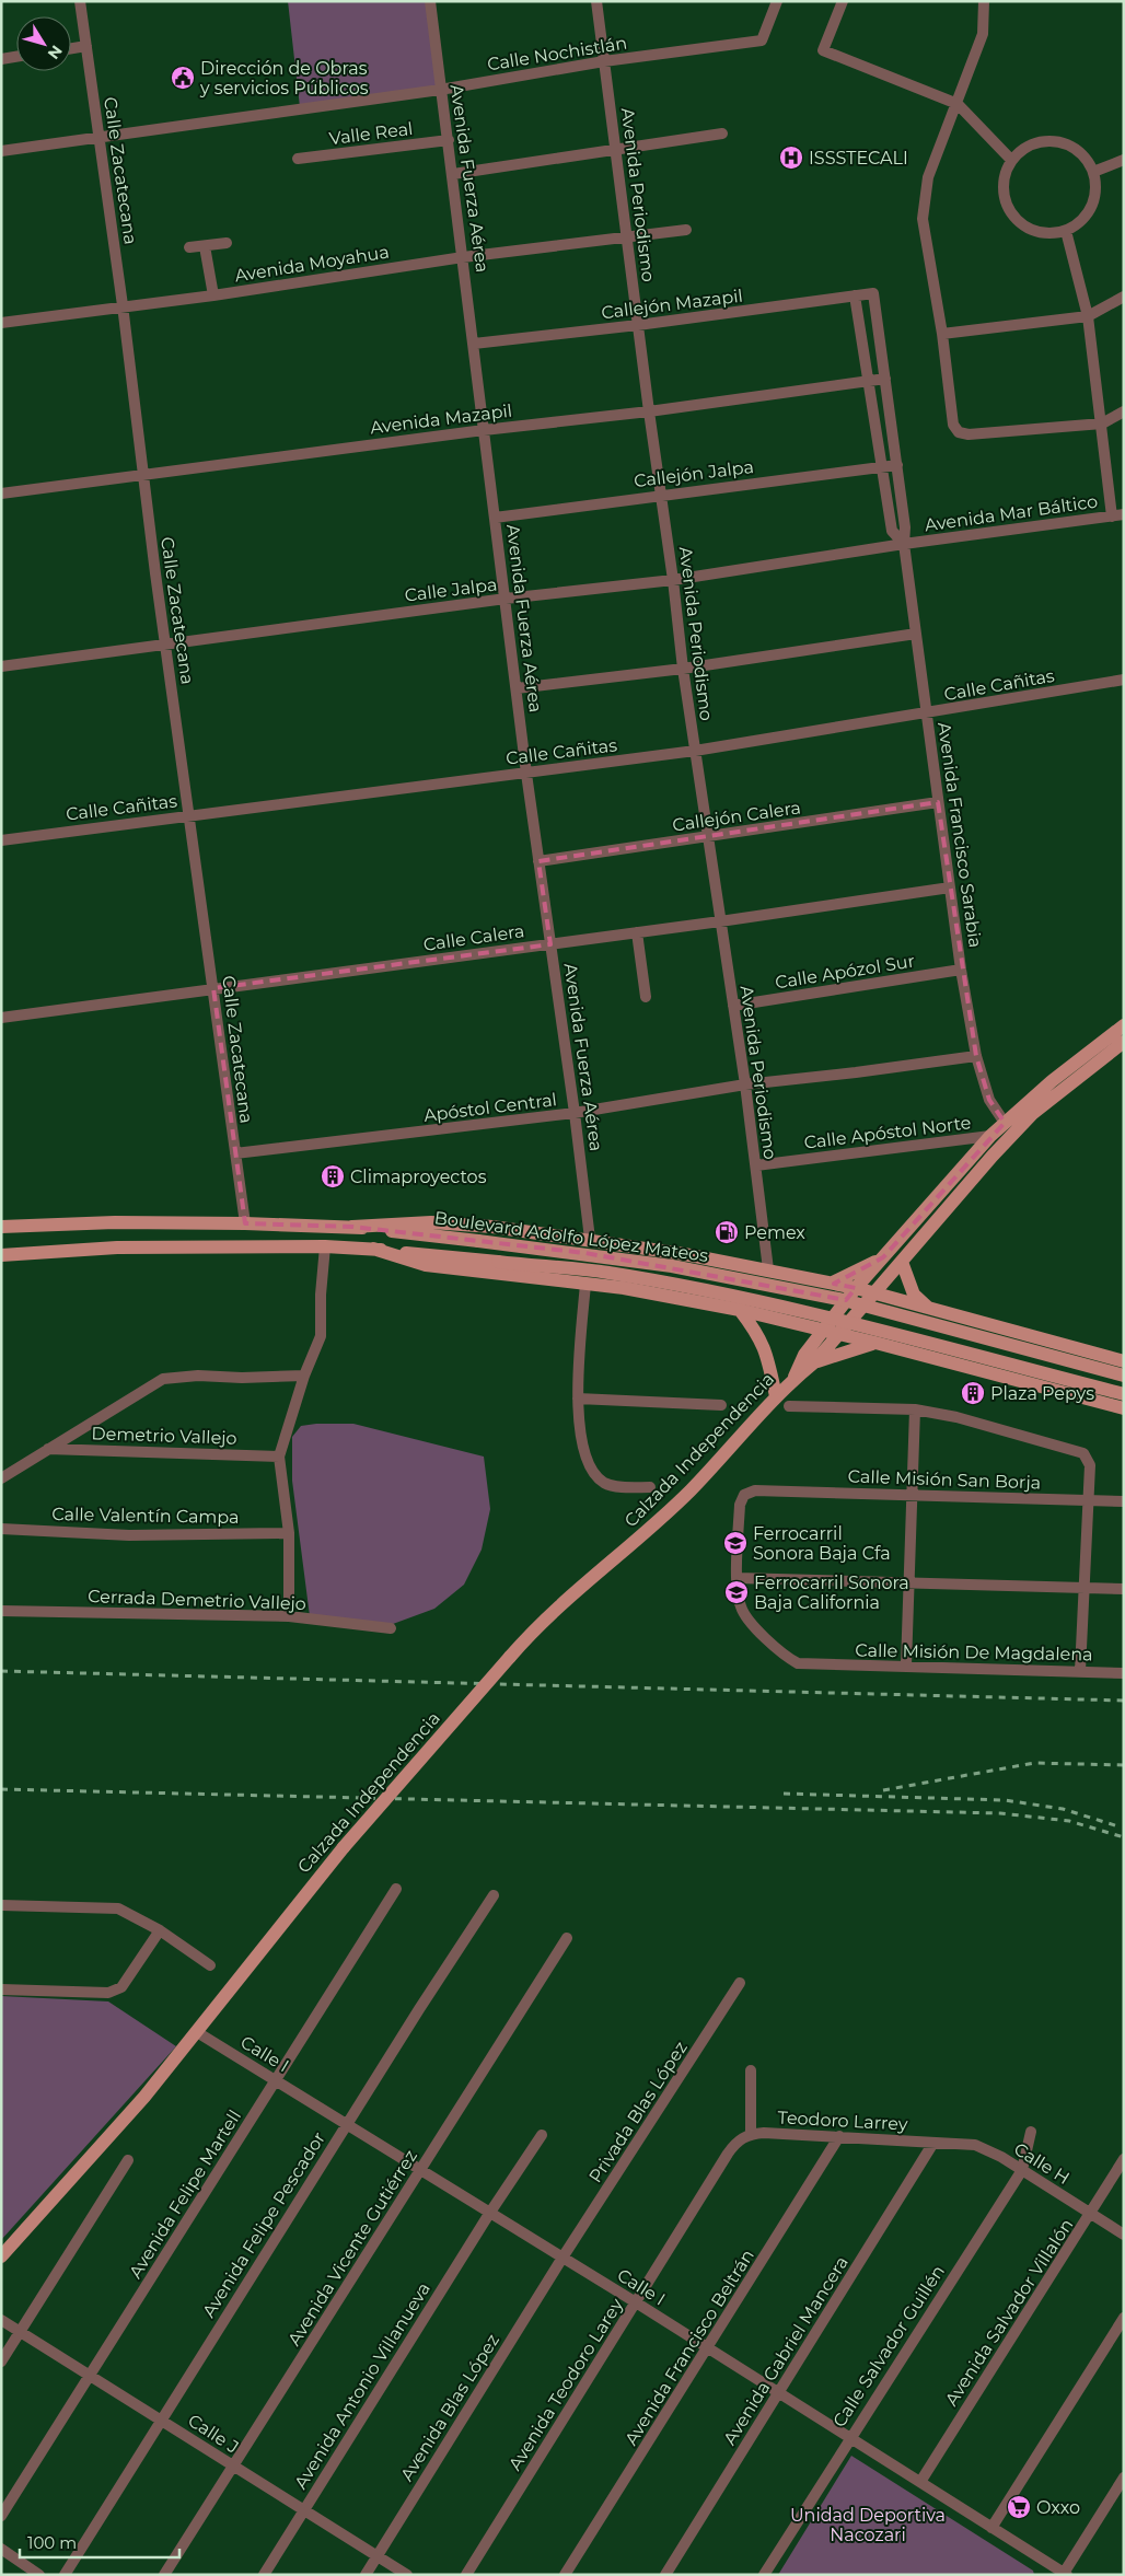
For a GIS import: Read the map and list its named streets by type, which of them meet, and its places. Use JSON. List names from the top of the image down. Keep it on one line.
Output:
{"streets":{"main road":["Boulevard Adolfo López Mateos","Calzada Independencia"],"street":["Calle Nochistlán","Valle Real","Calle Zacatecana","Avenida Fuerza Aérea","Avenida Periodismo","Avenida Moyahua","Callejón Mazapil","Avenida Mazapil","Callejón Jalpa","Avenida Mar Báltico","Calle Jalpa","Calle Cañitas","Callejón Calera","Avenida Francisco Sarabia","Calle Calera","Calle Apózol Sur","Apóstol Central","Calle Apóstol Norte","Demetrio Vallejo","Calle Misión San Borja","Calle Valentín Campa","Cerrada Demetrio Vallejo","Calle Misión De Magdalena","Calle I","Privada Blas López","Teodoro Larrey","Calle H","Avenida Felipe Martell","Avenida Felipe Pescador","Avenida Vicente Gutiérrez","Avenida Salvador Villalón","Calle Salvador Guillén","Avenida Francisco Beltrán","Avenida Gabriel Mancera","Avenida Teodoro Larey","Avenida Antonio Villanueva","Avenida Blas López","Calle J"]},"crossings":[["Calle Nochistlán","Calle Zacatecana"],["Calle Nochistlán","Avenida Fuerza Aérea"],["Calle Nochistlán","Avenida Periodismo"],["Valle Real","Avenida Fuerza Aérea"],["Calle Zacatecana","Avenida Moyahua"],["Calle Zacatecana","Avenida Mazapil"],["Calle Zacatecana","Calle Jalpa"],["Calle Zacatecana","Calle Cañitas"],["Calle Zacatecana","Calle Calera"],["Calle Zacatecana","Apóstol Central"],["Calle Zacatecana","Boulevard Adolfo López Mateos"],["Avenida Fuerza Aérea","Avenida Moyahua"],["Avenida Fuerza Aérea","Callejón Mazapil"],["Avenida Fuerza Aérea","Avenida Mazapil"],["Avenida Fuerza Aérea","Callejón Jalpa"],["Avenida Fuerza Aérea","Calle Jalpa"],["Avenida Fuerza Aérea","Calle Cañitas"],["Avenida Fuerza Aérea","Callejón Calera"],["Avenida Fuerza Aérea","Calle Calera"],["Avenida Fuerza Aérea","Apóstol Central"],["Avenida Periodismo","Avenida Moyahua"],["Avenida Periodismo","Callejón Mazapil"],["Avenida Periodismo","Avenida Mazapil"],["Avenida Periodismo","Callejón Jalpa"],["Avenida Periodismo","Calle Jalpa"],["Avenida Periodismo","Calle Cañitas"],["Avenida Periodismo","Callejón Calera"],["Avenida Periodismo","Calle Calera"],["Avenida Periodismo","Calle Apózol Sur"],["Avenida Periodismo","Apóstol Central"],["Avenida Periodismo","Calle Apóstol Norte"],["Callejón Mazapil","Avenida Francisco Sarabia"],["Avenida Mazapil","Avenida Francisco Sarabia"],["Callejón Jalpa","Avenida Francisco Sarabia"],["Avenida Mar Báltico","Calle Jalpa"],["Avenida Mar Báltico","Avenida Francisco Sarabia"],["Calle Jalpa","Avenida Francisco Sarabia"],["Calle Cañitas","Avenida Francisco Sarabia"],["Callejón Calera","Avenida Francisco Sarabia"],["Avenida Francisco Sarabia","Calle Calera"],["Avenida Francisco Sarabia","Calle Apózol Sur"],["Avenida Francisco Sarabia","Apóstol Central"],["Avenida Francisco Sarabia","Calzada Independencia"],["Calle Apóstol Norte","Calzada Independencia"],["Calzada Independencia","Calle I"],["Calle Misión San Borja","Calle Misión De Magdalena"],["Calle I","Privada Blas López"],["Calle I","Avenida Felipe Martell"],["Calle I","Avenida Felipe Pescador"],["Calle I","Avenida Vicente Gutiérrez"],["Calle I","Avenida Salvador Villalón"],["Calle I","Calle Salvador Guillén"],["Calle I","Avenida Francisco Beltrán"],["Calle I","Avenida Gabriel Mancera"],["Calle I","Avenida Teodoro Larey"],["Calle I","Avenida Antonio Villanueva"],["Calle I","Avenida Blas López"],["Privada Blas López","Avenida Blas López"],["Teodoro Larrey","Calle H"],["Teodoro Larrey","Avenida Francisco Beltrán"],["Teodoro Larrey","Avenida Gabriel Mancera"],["Teodoro Larrey","Avenida Teodoro Larey"],["Calle H","Avenida Salvador Villalón"],["Calle H","Calle Salvador Guillén"],["Calle H","Avenida Gabriel Mancera"],["Avenida Felipe Martell","Calle J"],["Avenida Felipe Pescador","Calle J"],["Avenida Vicente Gutiérrez","Calle J"],["Avenida Antonio Villanueva","Calle J"],["Avenida Blas López","Calle J"]],"parks":["Unidad Deportiva Nacozari"],"places":{"public building":["Dirección de Obras y servicios Públicos"],"hospital":["ISSSTECALI"],"building":["Climaproyectos","Plaza Pepys"],"fuel station":["Pemex"],"school or university":["Ferrocarril Sonora Baja Cfa","Ferrocarril Sonora Baja California"],"supermarket":["Oxxo"]},"scale_bar":"100 m","north":"bottom right"}
